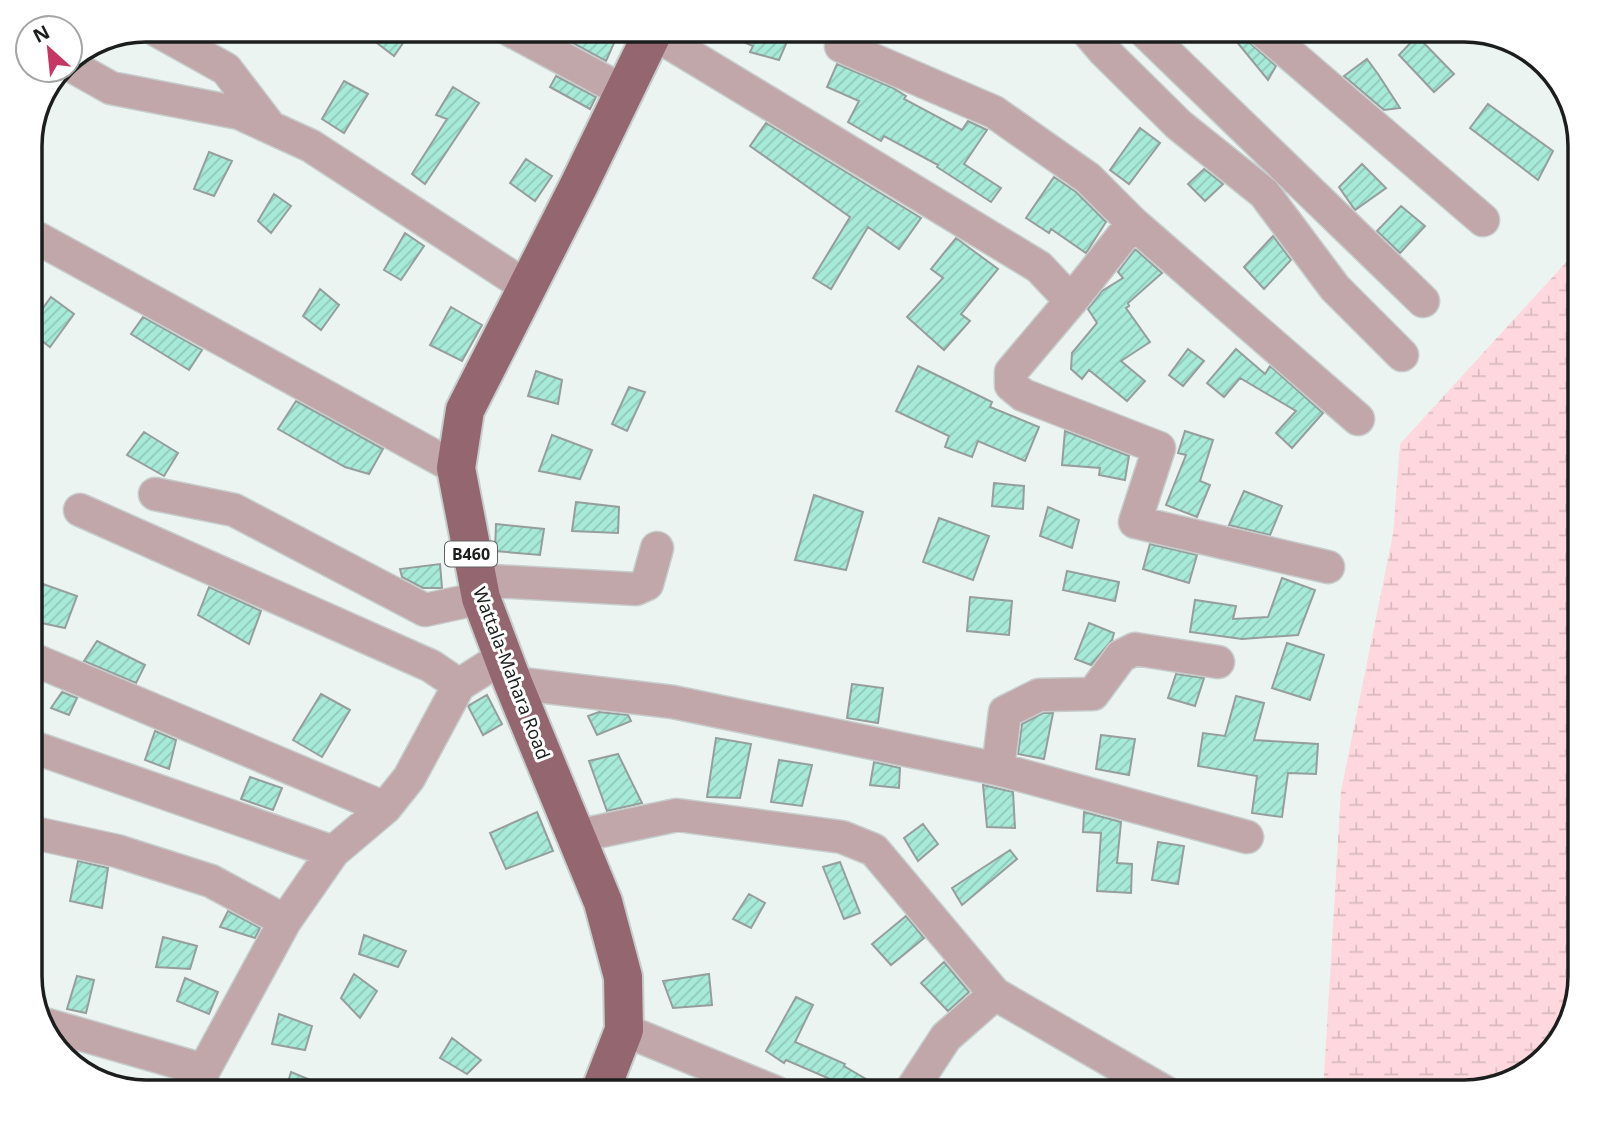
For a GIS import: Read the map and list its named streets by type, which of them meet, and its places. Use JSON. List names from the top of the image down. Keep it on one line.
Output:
{"streets":{"main road":["B460","Wattala-Mahara Road"]},"north":"top left"}
